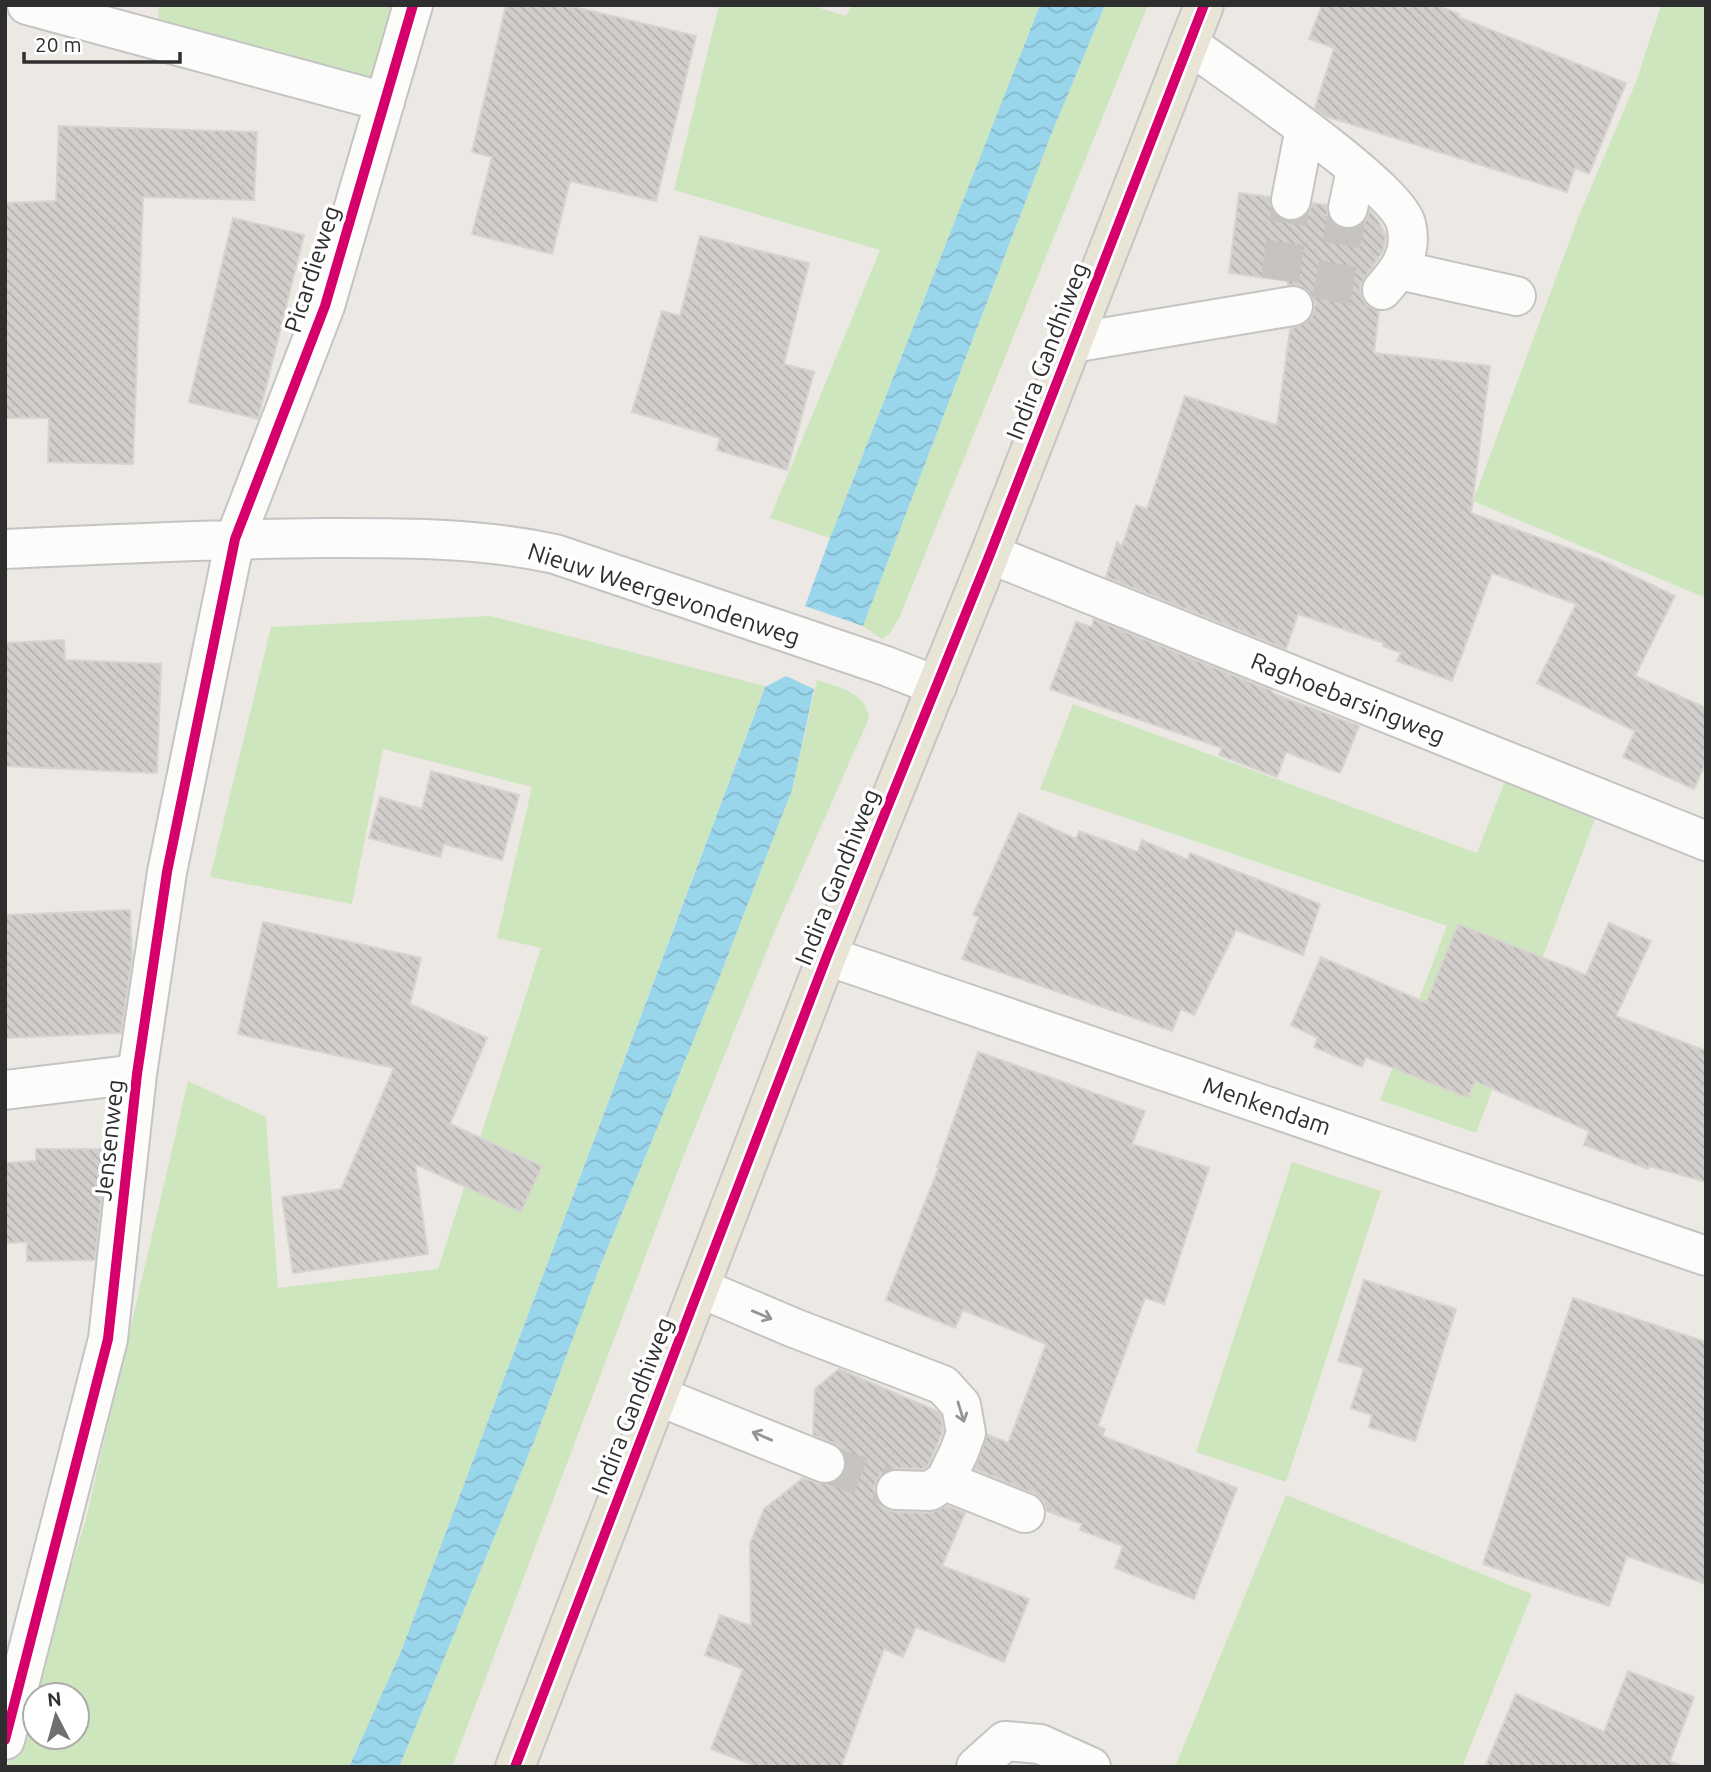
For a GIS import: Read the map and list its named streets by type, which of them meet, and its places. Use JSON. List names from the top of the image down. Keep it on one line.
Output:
{"streets":{"main road":["Indira Gandhiweg"],"street":["Picardieweg","Nieuw Weergevondenweg","Raghoebarsingweg","Menkendam","Jensenweg"]},"crossings":[["Picardieweg","Nieuw Weergevondenweg"],["Picardieweg","Jensenweg"],["Indira Gandhiweg","Nieuw Weergevondenweg"],["Indira Gandhiweg","Raghoebarsingweg"],["Indira Gandhiweg","Menkendam"],["Nieuw Weergevondenweg","Jensenweg"]],"scale_bar":"20 m","north":"top"}
